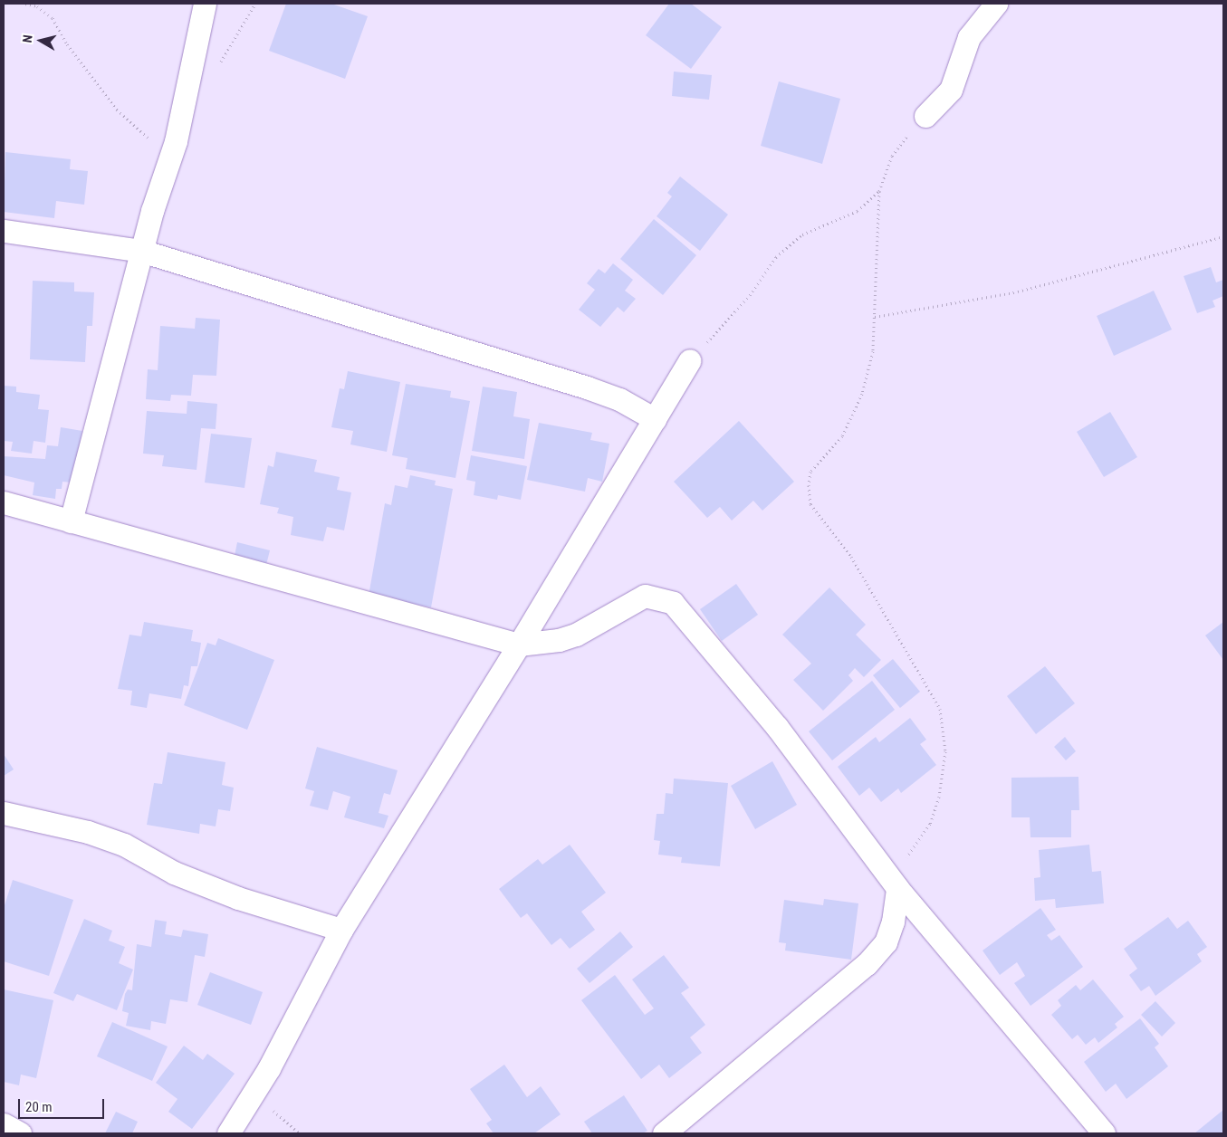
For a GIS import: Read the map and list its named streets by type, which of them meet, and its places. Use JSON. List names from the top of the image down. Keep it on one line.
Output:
{"scale_bar":"20 m","north":"left"}
